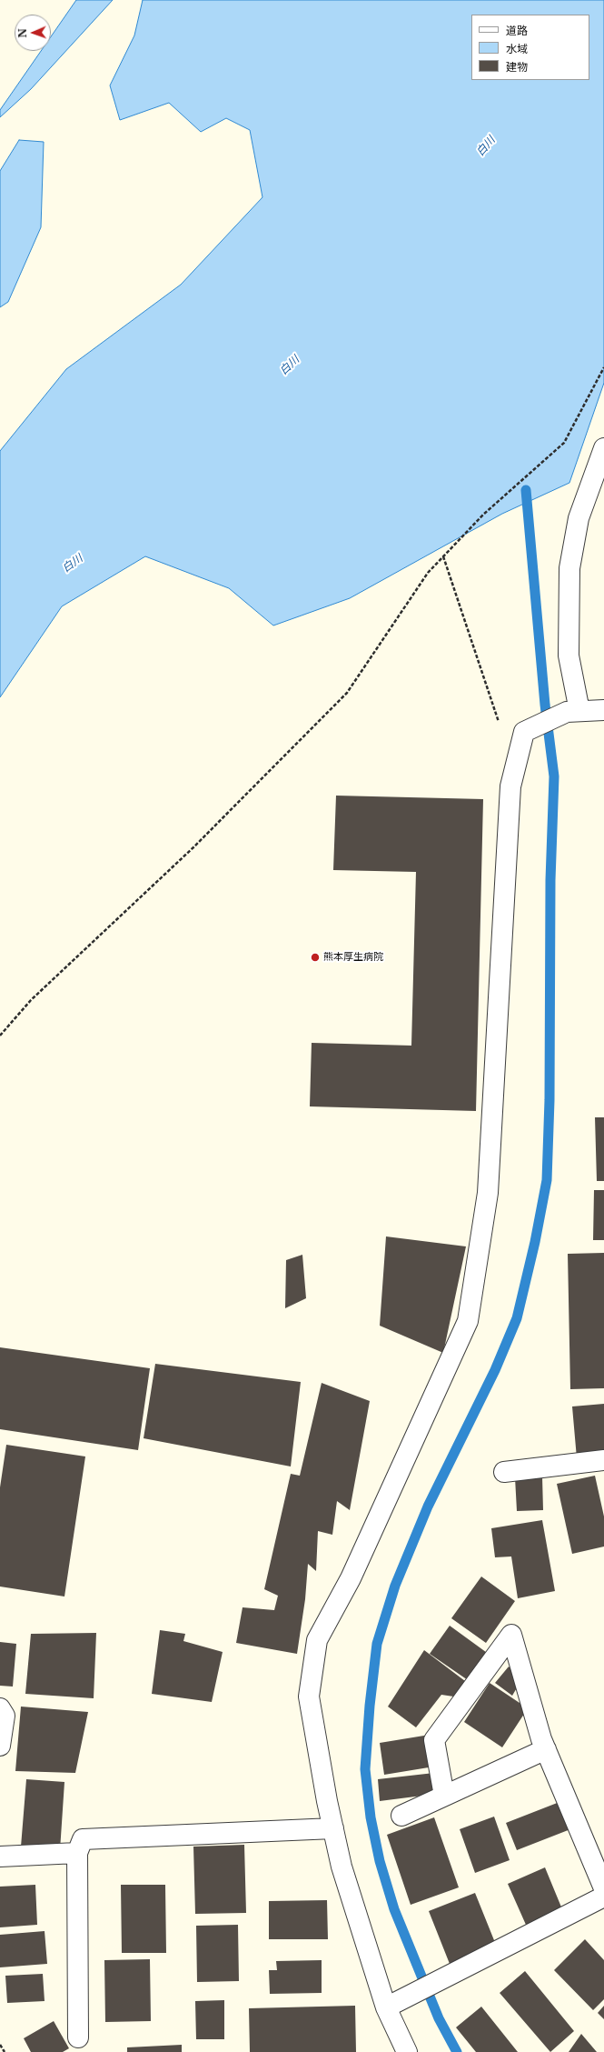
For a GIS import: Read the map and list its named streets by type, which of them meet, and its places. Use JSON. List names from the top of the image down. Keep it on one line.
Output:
{"water":["白川"],"places":["熊本厚生病院"],"legend":["道路","水域","建物"],"north":"left"}
